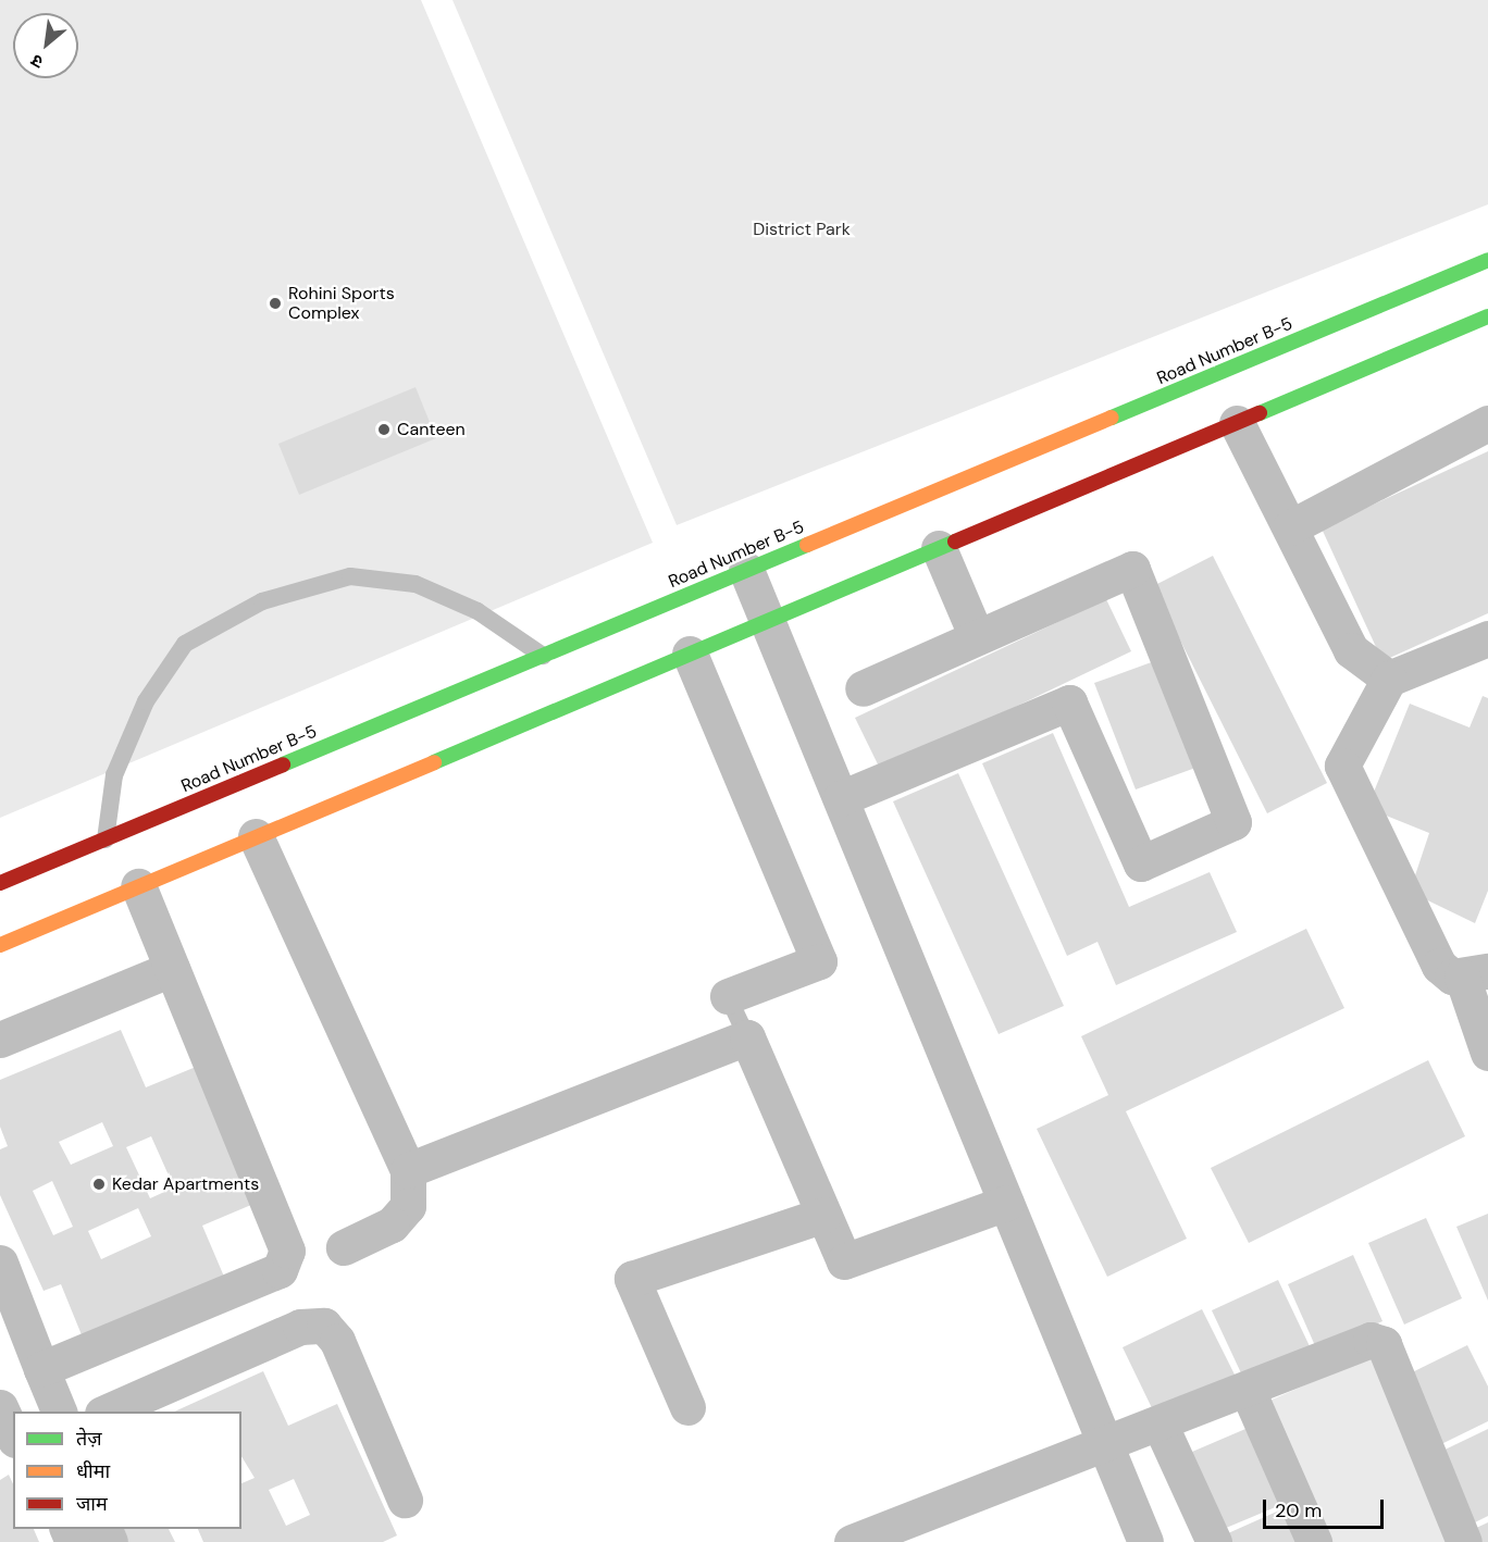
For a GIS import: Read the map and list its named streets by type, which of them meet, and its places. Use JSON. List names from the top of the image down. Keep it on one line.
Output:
{"streets":{"street":["Road Number B-5"]},"parks":["District Park"],"places":["Rohini Sports Complex","Canteen","Kedar Apartments"],"legend":["तेज़","धीमा","जाम"],"scale_bar":"20 m","north":"bottom left"}
